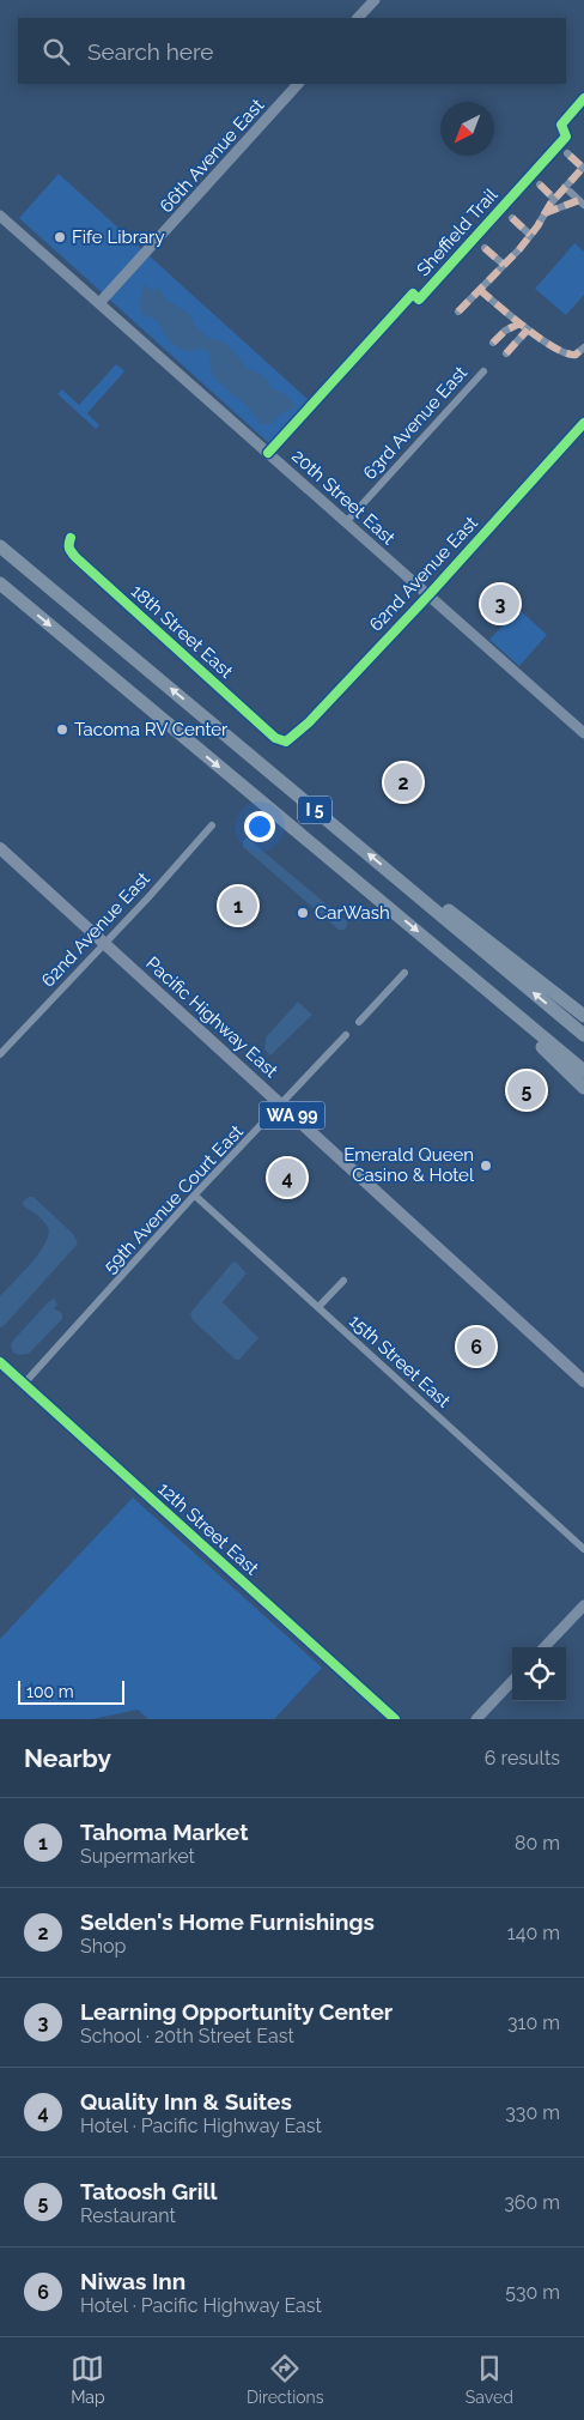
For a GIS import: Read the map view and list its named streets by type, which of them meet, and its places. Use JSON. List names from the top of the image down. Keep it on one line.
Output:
{"streets":{"highway":["I 5"],"main road":["66th Avenue East","20th Street East","Pacific Highway East","WA 99","12th Street East"],"street":["63rd Avenue East","62nd Avenue East","18th Street East","59th Avenue Court East","15th Street East"],"cycle path":["Sheffield Trail"]},"crossings":[["66th Avenue East","20th Street East"],["63rd Avenue East","20th Street East"],["20th Street East","62nd Avenue East"],["62nd Avenue East","18th Street East"],["62nd Avenue East","Pacific Highway East"],["Pacific Highway East","59th Avenue Court East"],["59th Avenue Court East","15th Street East"],["59th Avenue Court East","12th Street East"]],"places":["Fife Library","Tacoma RV Center","CarWash","Emerald Queen Casino & Hotel"],"scale_bar":"100 m","north":"bottom left","page":{"search":"Search here","pins":["3","2","1","5","4","6"],"scale":"100 m","heading":["Nearby","6 results"],"list":[{"mark":"1","name":"Tahoma Market","note":"Supermarket","value":"80 m"},{"mark":"2","name":"Selden's Home Furnishings","note":"Shop","value":"140 m"},{"mark":"3","name":"Learning Opportunity Center","note":"School · 20th Street East","value":"310 m"},{"mark":"4","name":"Quality Inn & Suites","note":"Hotel · Pacific Highway East","value":"330 m"},{"mark":"5","name":"Tatoosh Grill","note":"Restaurant","value":"360 m"},{"mark":"6","name":"Niwas Inn","note":"Hotel · Pacific Highway East","value":"530 m"}],"nav":["Map","Directions","Saved"]}}
